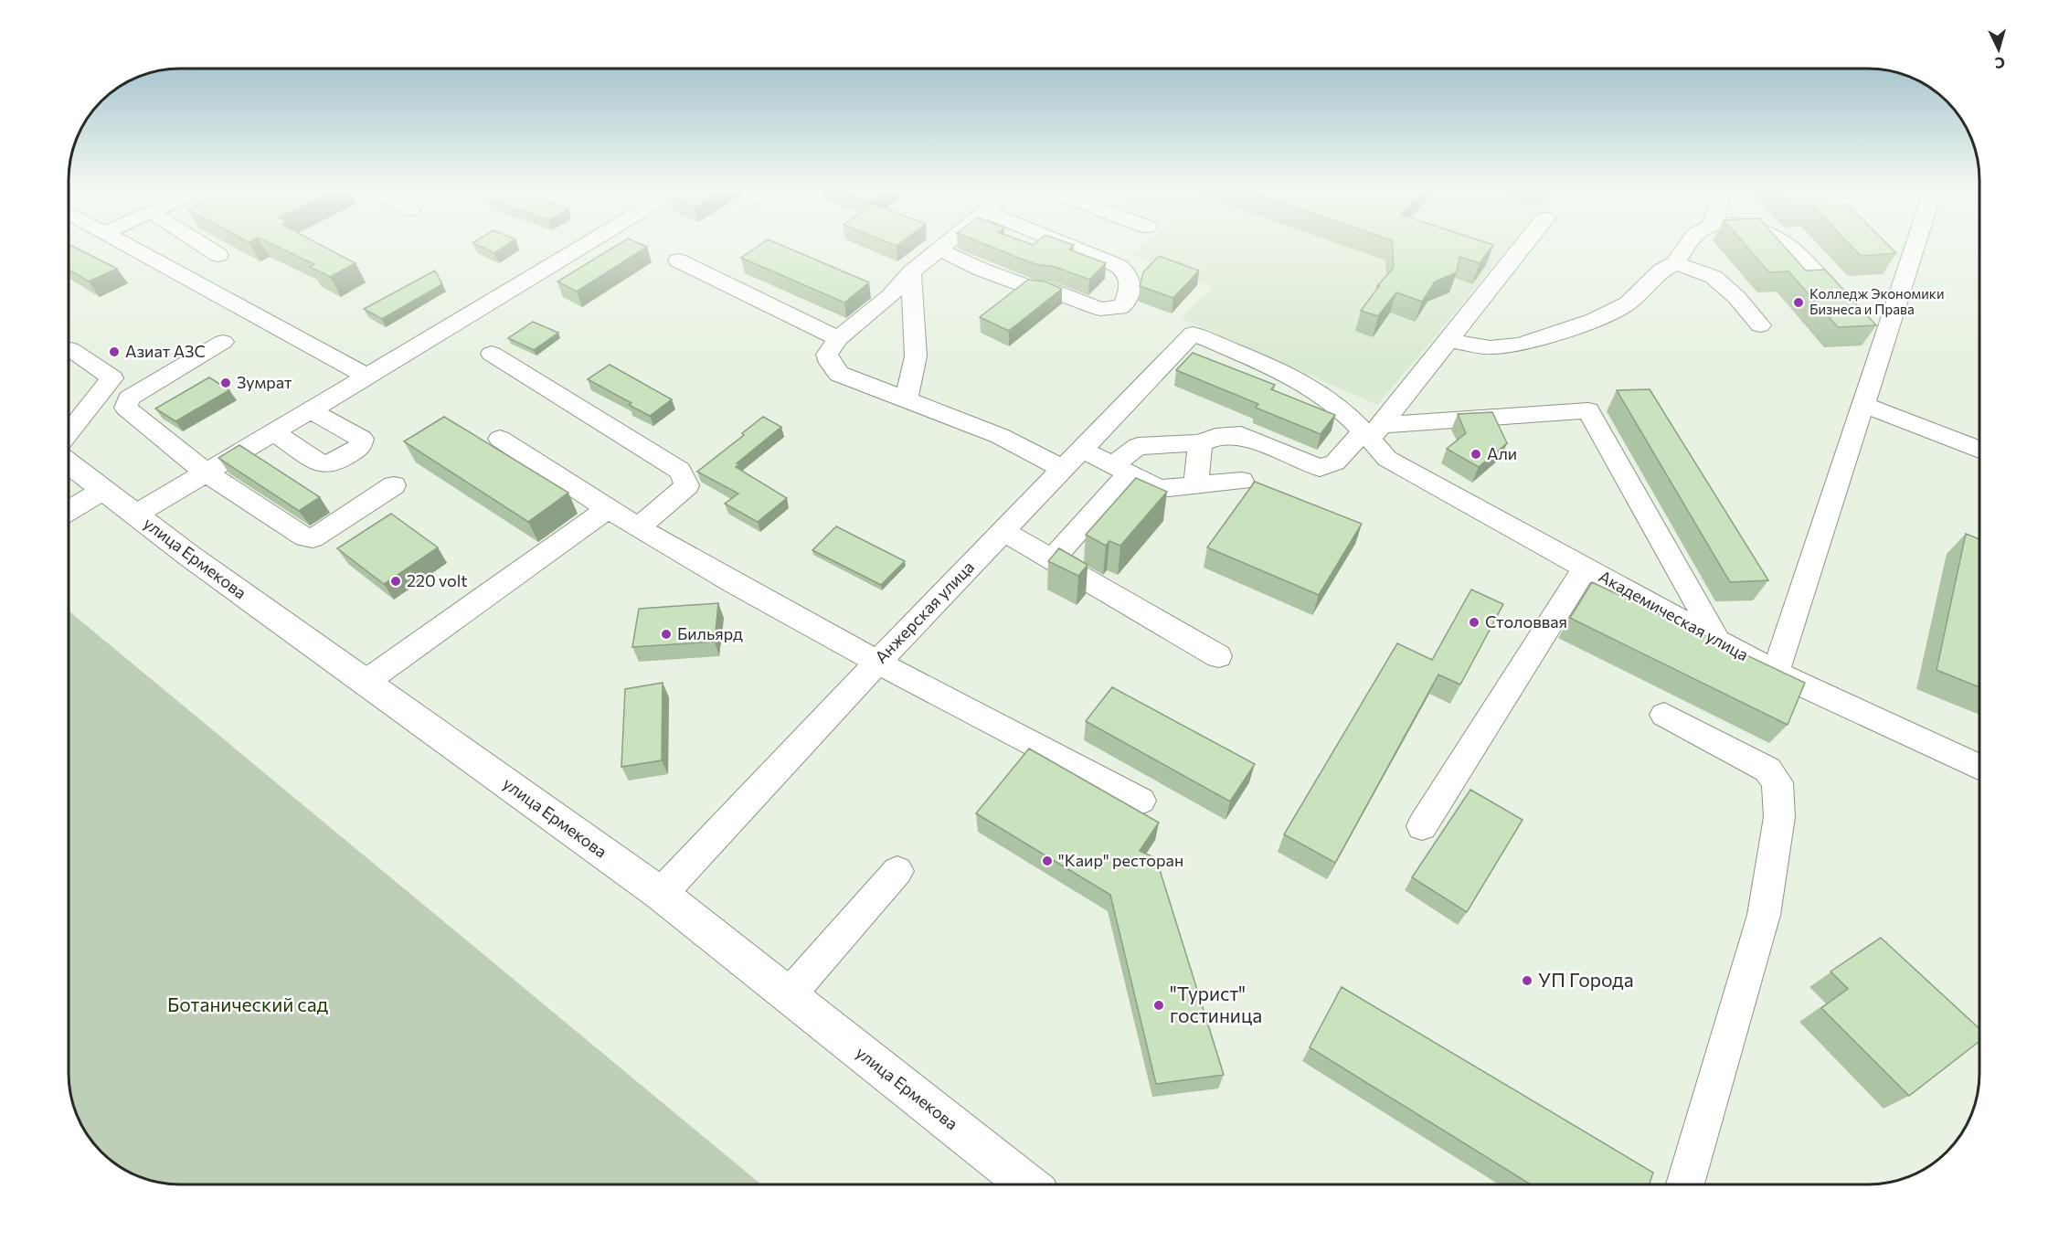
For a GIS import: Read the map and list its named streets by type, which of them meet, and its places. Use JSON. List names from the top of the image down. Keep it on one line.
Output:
{"streets":{"main road":["улица Ермекова"],"street":["Анжерская улица","Академическая улица"]},"crossings":[["улица Ермекова","Анжерская улица"],["Анжерская улица","Академическая улица"]],"parks":["Ботанический сад"],"places":["Колледж Экономики Бизнеса и Права","Азиат АЗС","Зумрат","Али","220 volt","Столоввая","Бильярд","\"Каир\" ресторан","УП Города","\"Турист\" гостиница"],"north":"bottom"}
